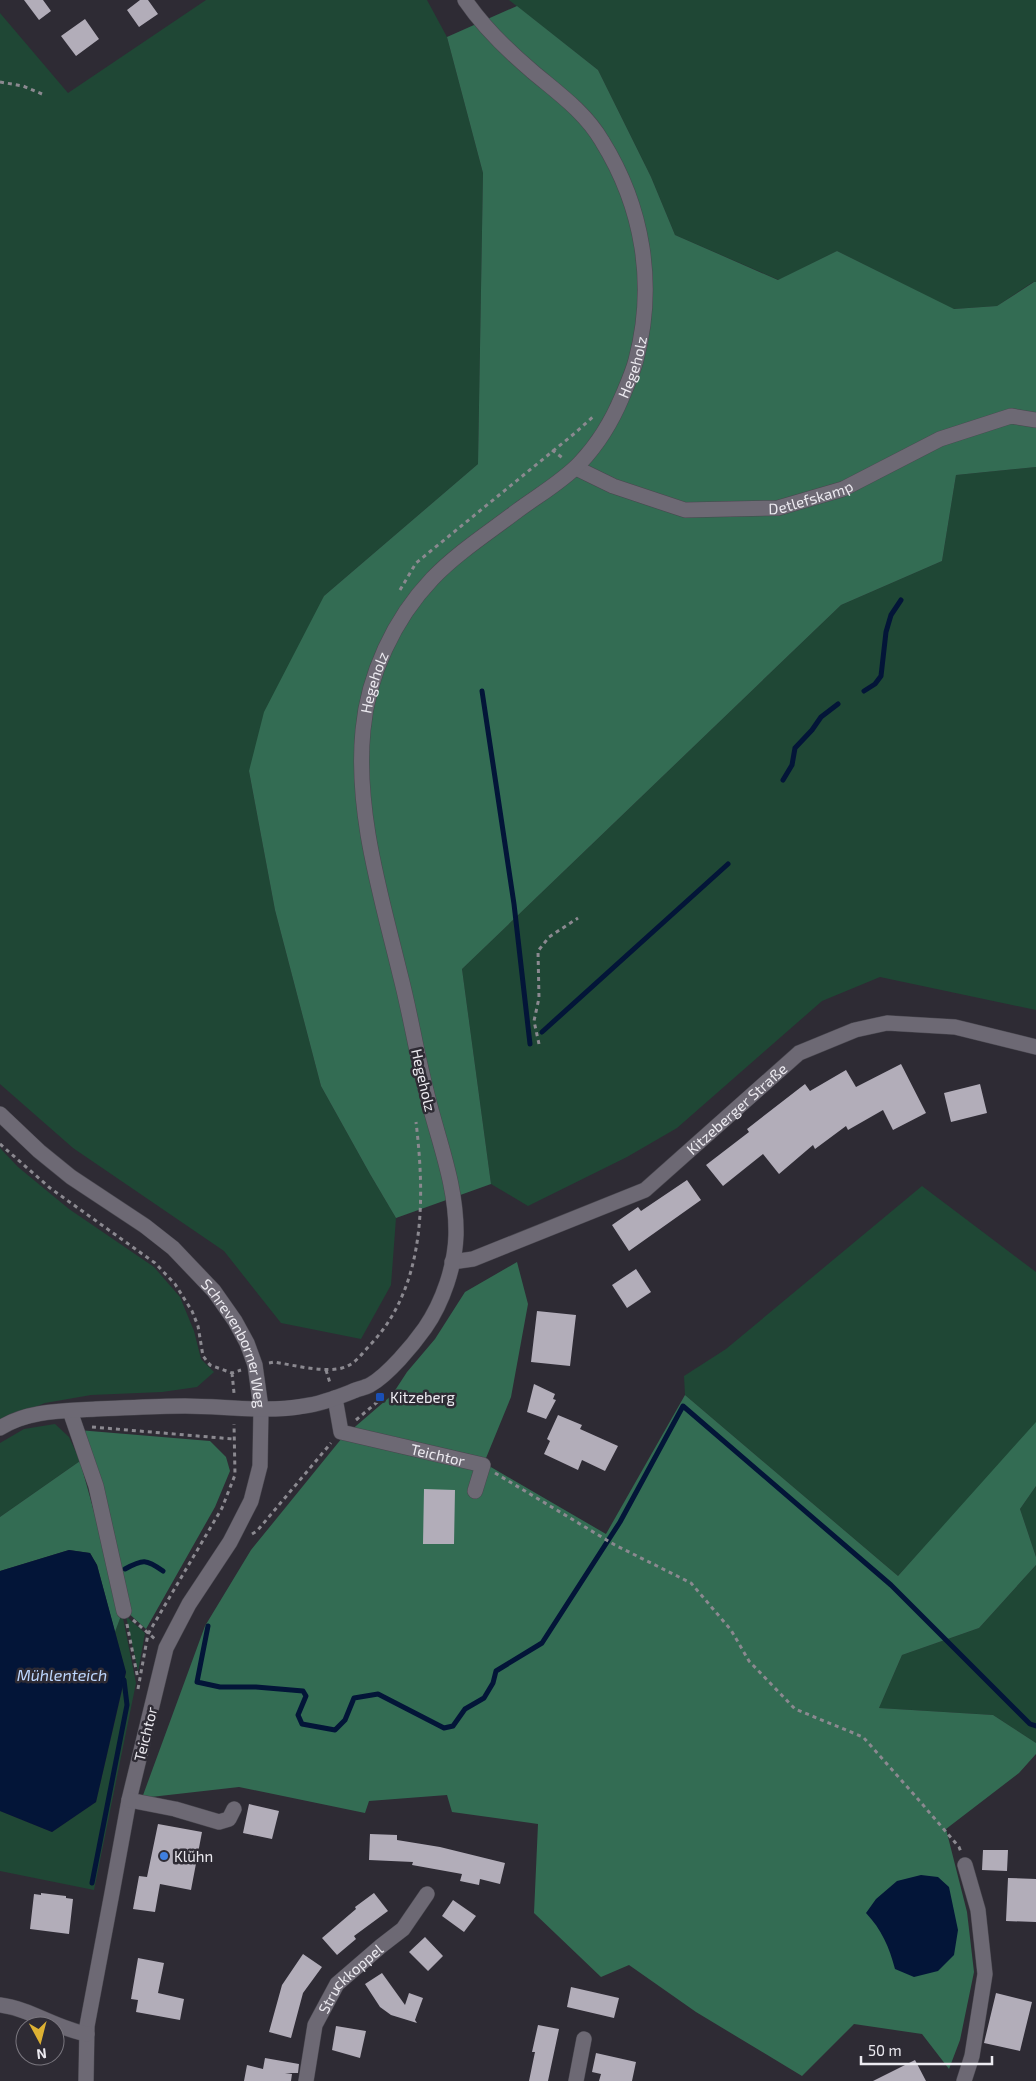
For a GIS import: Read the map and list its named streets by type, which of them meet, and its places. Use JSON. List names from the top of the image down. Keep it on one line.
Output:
{"streets":{"street":["Hegeholz","Detlefskamp","Kitzeberger Straße","Schrevenborner Weg","Teichtor","Struckkoppel"]},"crossings":[["Hegeholz","Detlefskamp"],["Hegeholz","Kitzeberger Straße"],["Hegeholz","Schrevenborner Weg"],["Hegeholz","Teichtor"],["Schrevenborner Weg","Teichtor"]],"water":["Mühlenteich"],"places":{"transit":["Kitzeberg"],"other":["Klühn"]},"scale_bar":"50 m","north":"bottom"}
